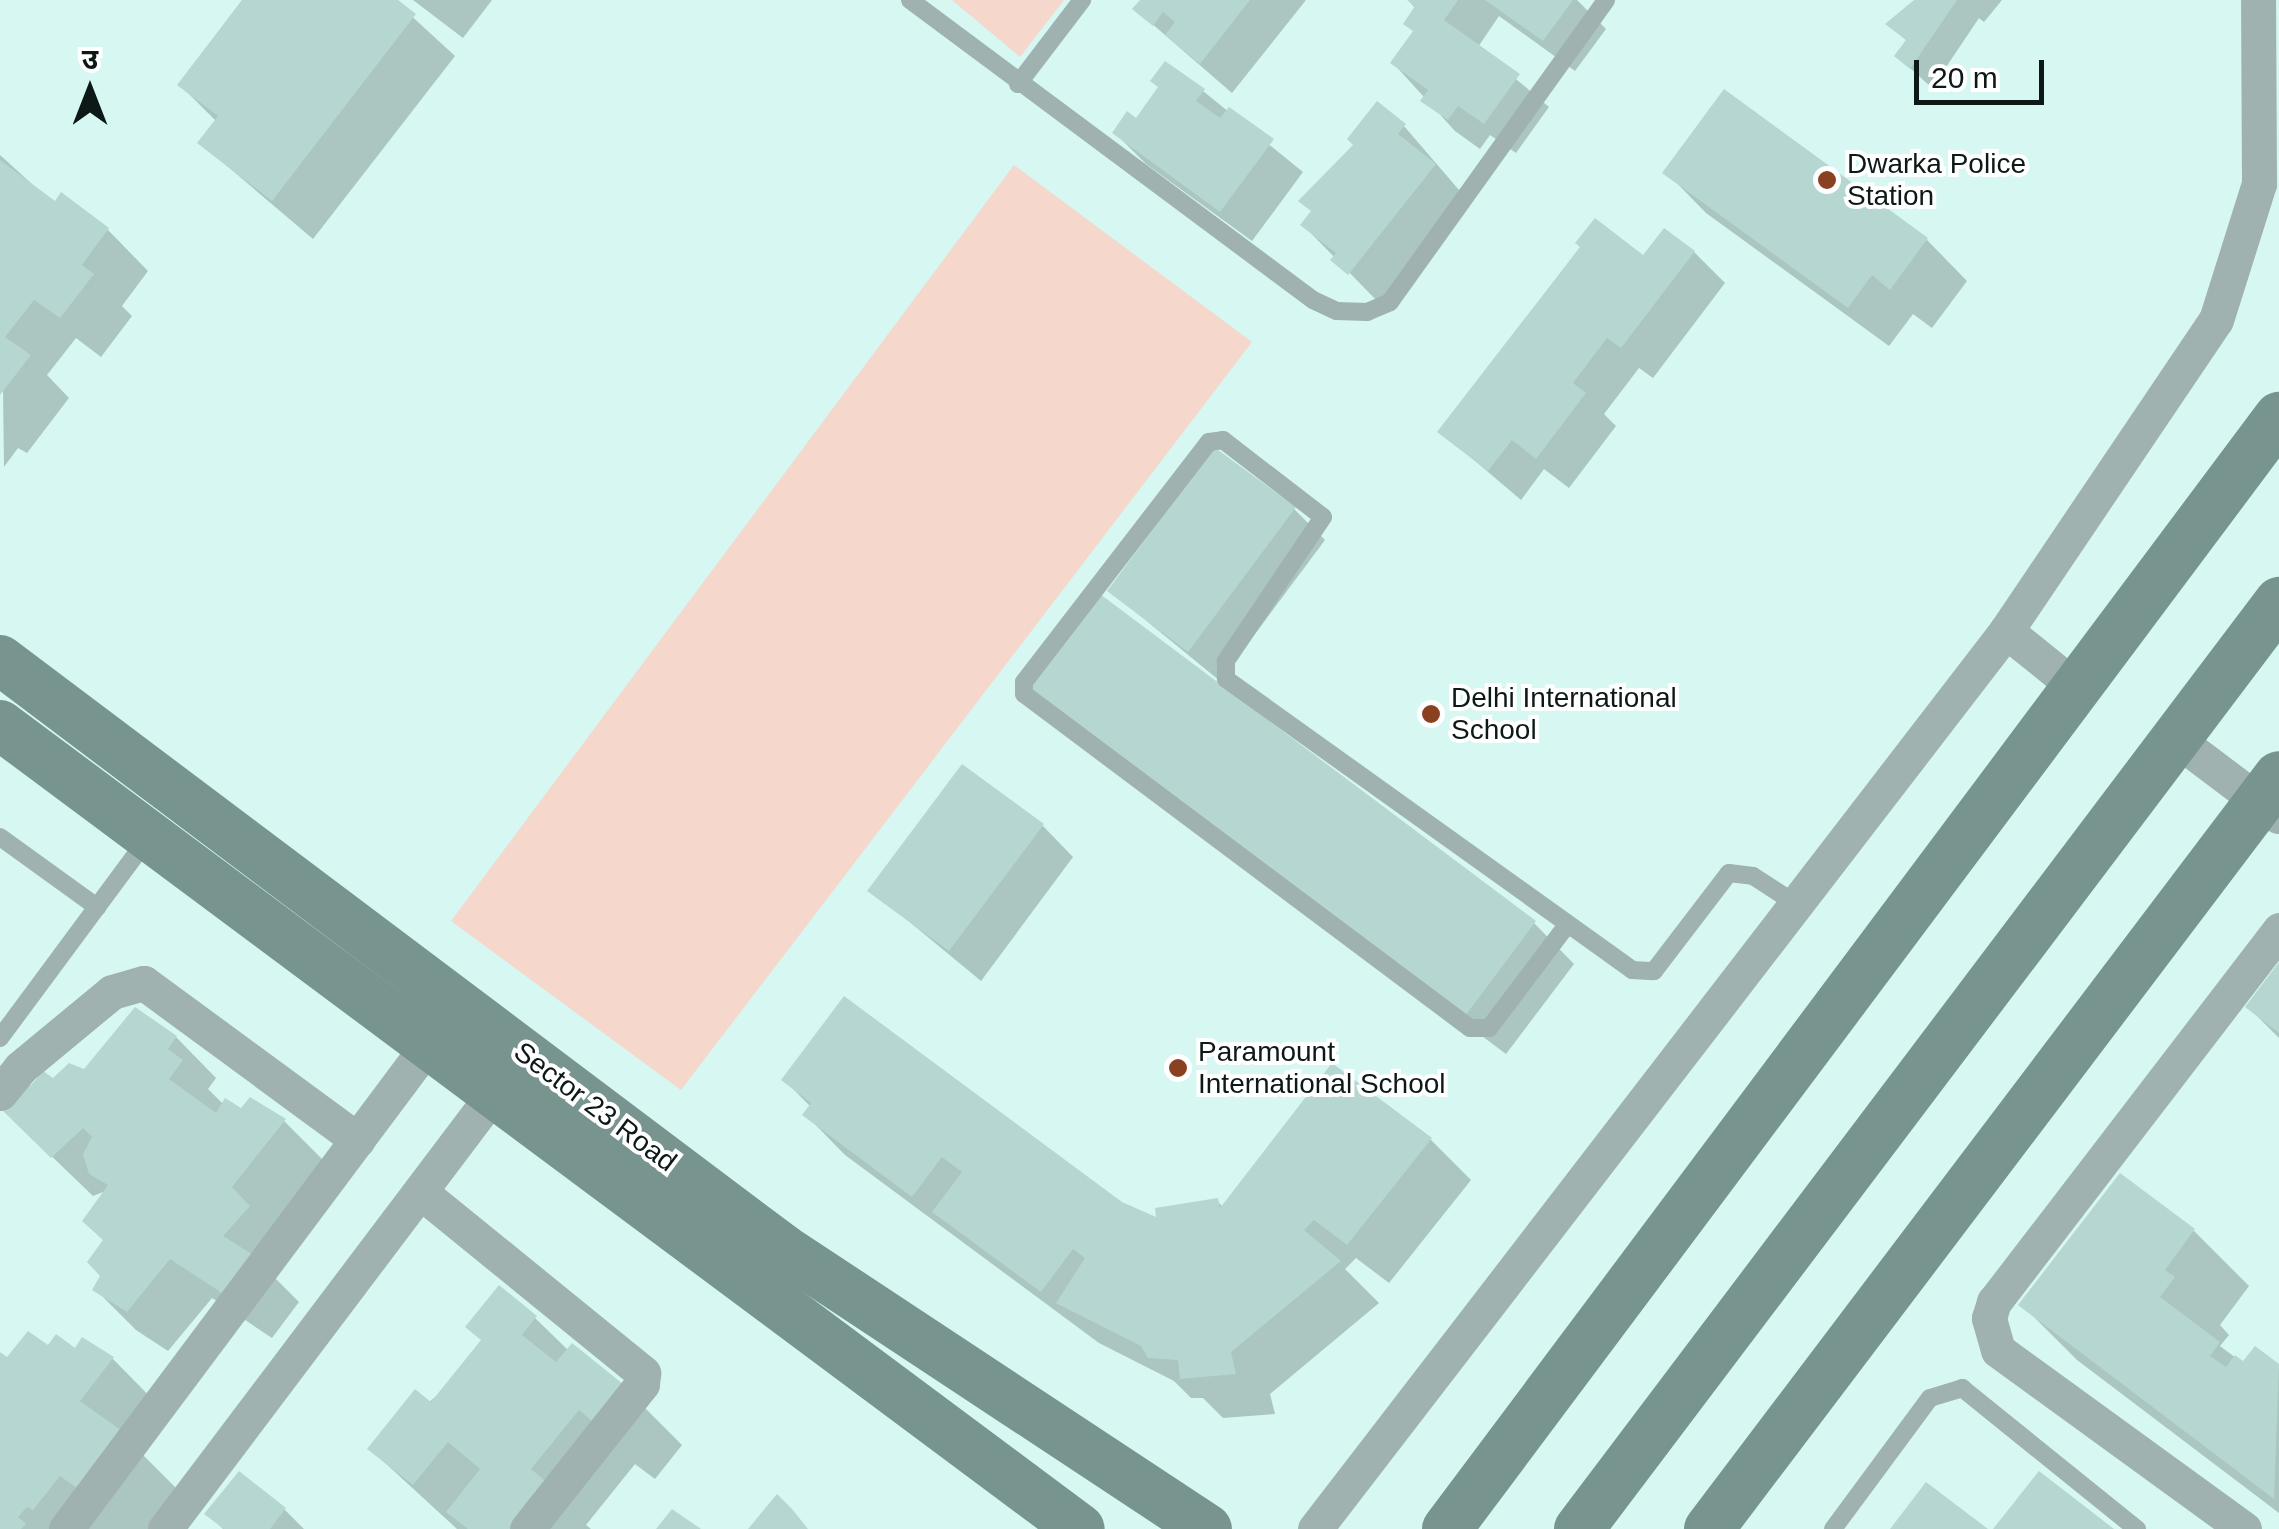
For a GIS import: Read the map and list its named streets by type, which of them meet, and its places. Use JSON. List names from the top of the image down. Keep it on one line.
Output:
{"streets":{"street":["Sector 23 Road"]},"places":["Dwarka Police Station","Delhi International School","Paramount International School"],"scale_bar":"20 m","north":"top"}
